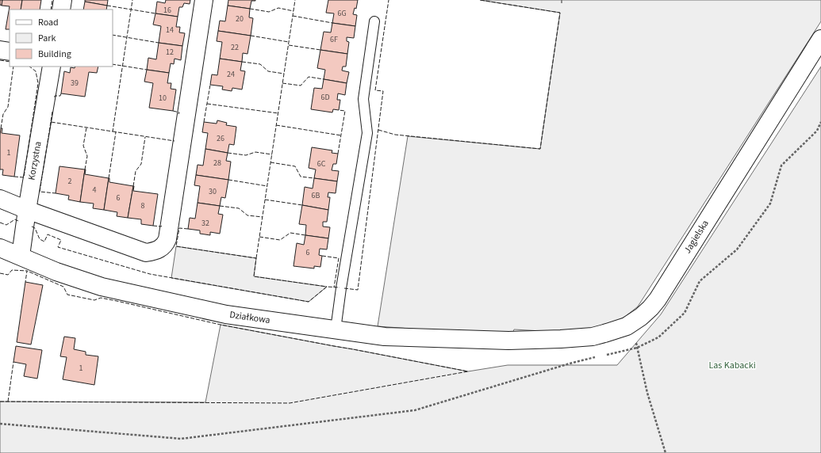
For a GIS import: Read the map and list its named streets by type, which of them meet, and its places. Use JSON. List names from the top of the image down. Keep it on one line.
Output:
{"streets":{"street":["Korzystna","Jagielska","Działkowa"]},"crossings":[["Korzystna","Działkowa"],["Jagielska","Działkowa"]],"parks":["Las Kabacki"],"house_numbers":["16","6G","20","14","6F","22","12","24","39","6D","10","26","1","28","6C","2","4","30","6B","6","8","32","6","1"],"legend":["Road","Park","Building"]}
